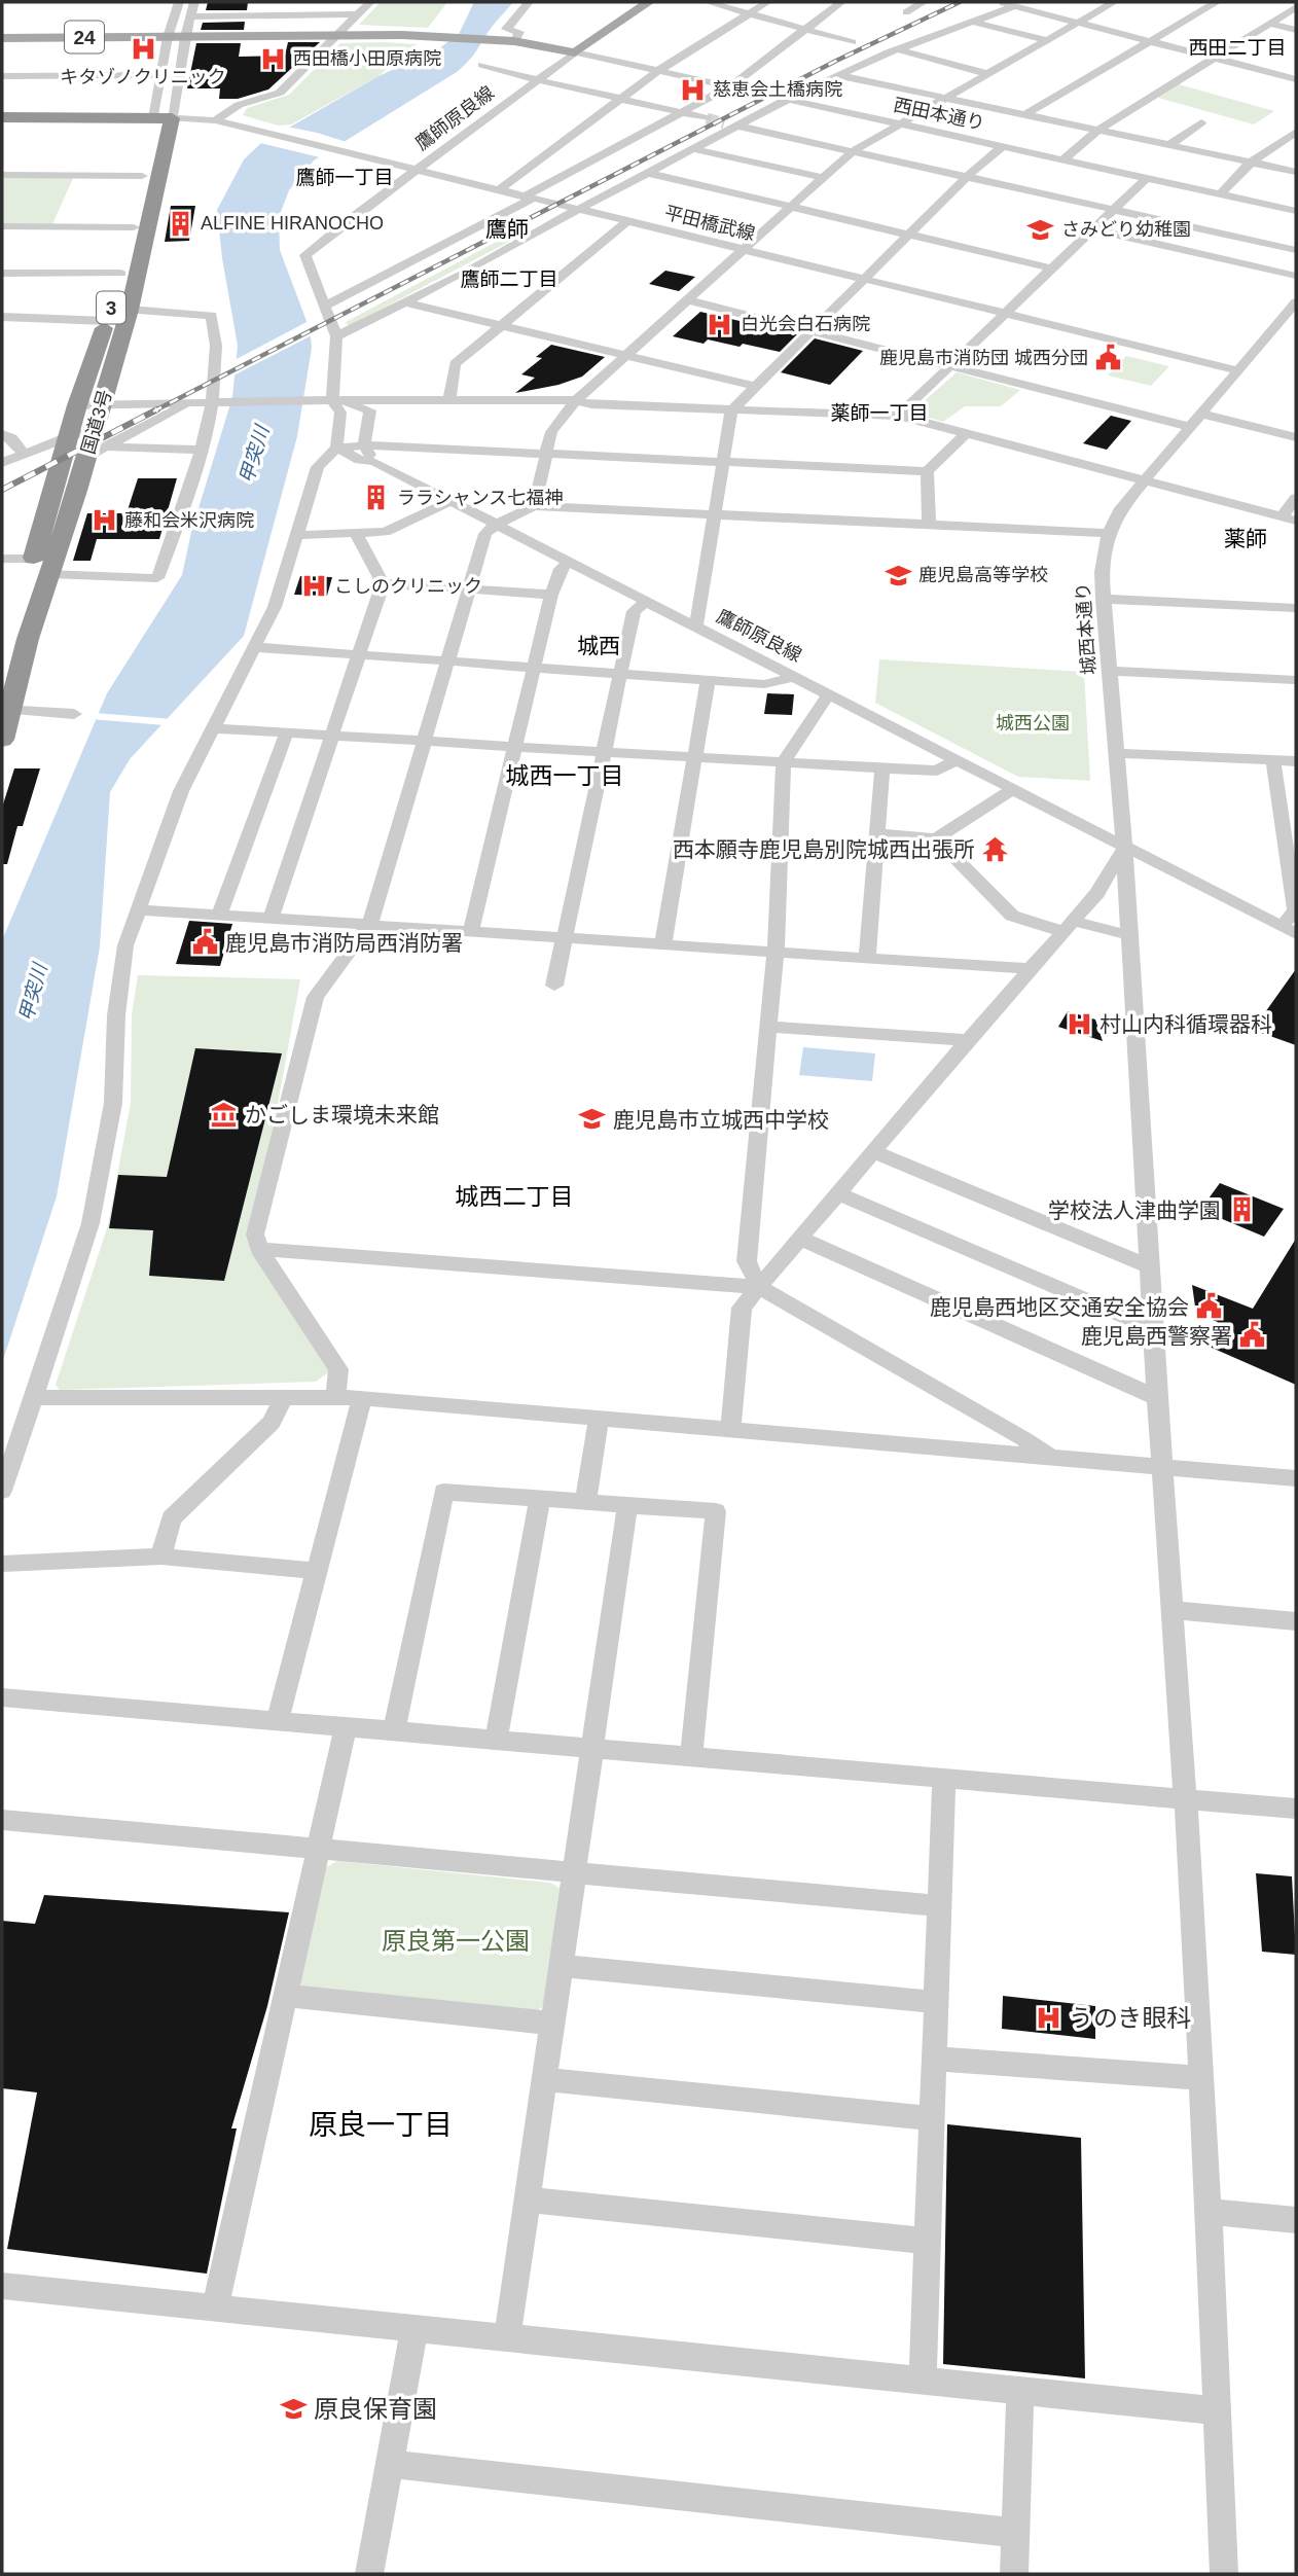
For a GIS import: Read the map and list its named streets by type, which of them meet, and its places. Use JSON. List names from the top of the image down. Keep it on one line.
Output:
{"streets":{"highway":["3","国道3号"],"main road":["24"],"street":["西田本通り","鷹師原良線","平田橋武線","城西本通り"]},"crossings":[["24","西田本通り"],["24","鷹師原良線"],["西田本通り","鷹師原良線"],["鷹師原良線","平田橋武線"],["鷹師原良線","城西本通り"],["平田橋武線","国道3号"],["平田橋武線","城西本通り"]],"districts":["西田二丁目","鷹師一丁目","鷹師","鷹師二丁目","薬師一丁目","薬師","城西","城西一丁目","城西二丁目","原良一丁目"],"water":["甲突川"],"parks":["城西公園","原良第一公園"],"places":{"hospital":["キタゾノクリニック","西田橋小田原病院","慈恵会土橋病院","白光会白石病院","藤和会米沢病院","こしのクリニック","村山内科循環器科","うのき眼科"],"building":["ALFINE HIRANOCHO","ララシャンス七福神","学校法人津曲学園"],"school or university":["さみどり幼稚園","鹿児島高等学校","鹿児島市立城西中学校","原良保育園"],"public building":["鹿児島市消防団 城西分団","鹿児島市消防局西消防署","鹿児島西地区交通安全協会","鹿児島西警察署"],"temple":["西本願寺鹿児島別院城西出張所"],"museum":["かごしま環境未来館"]}}
